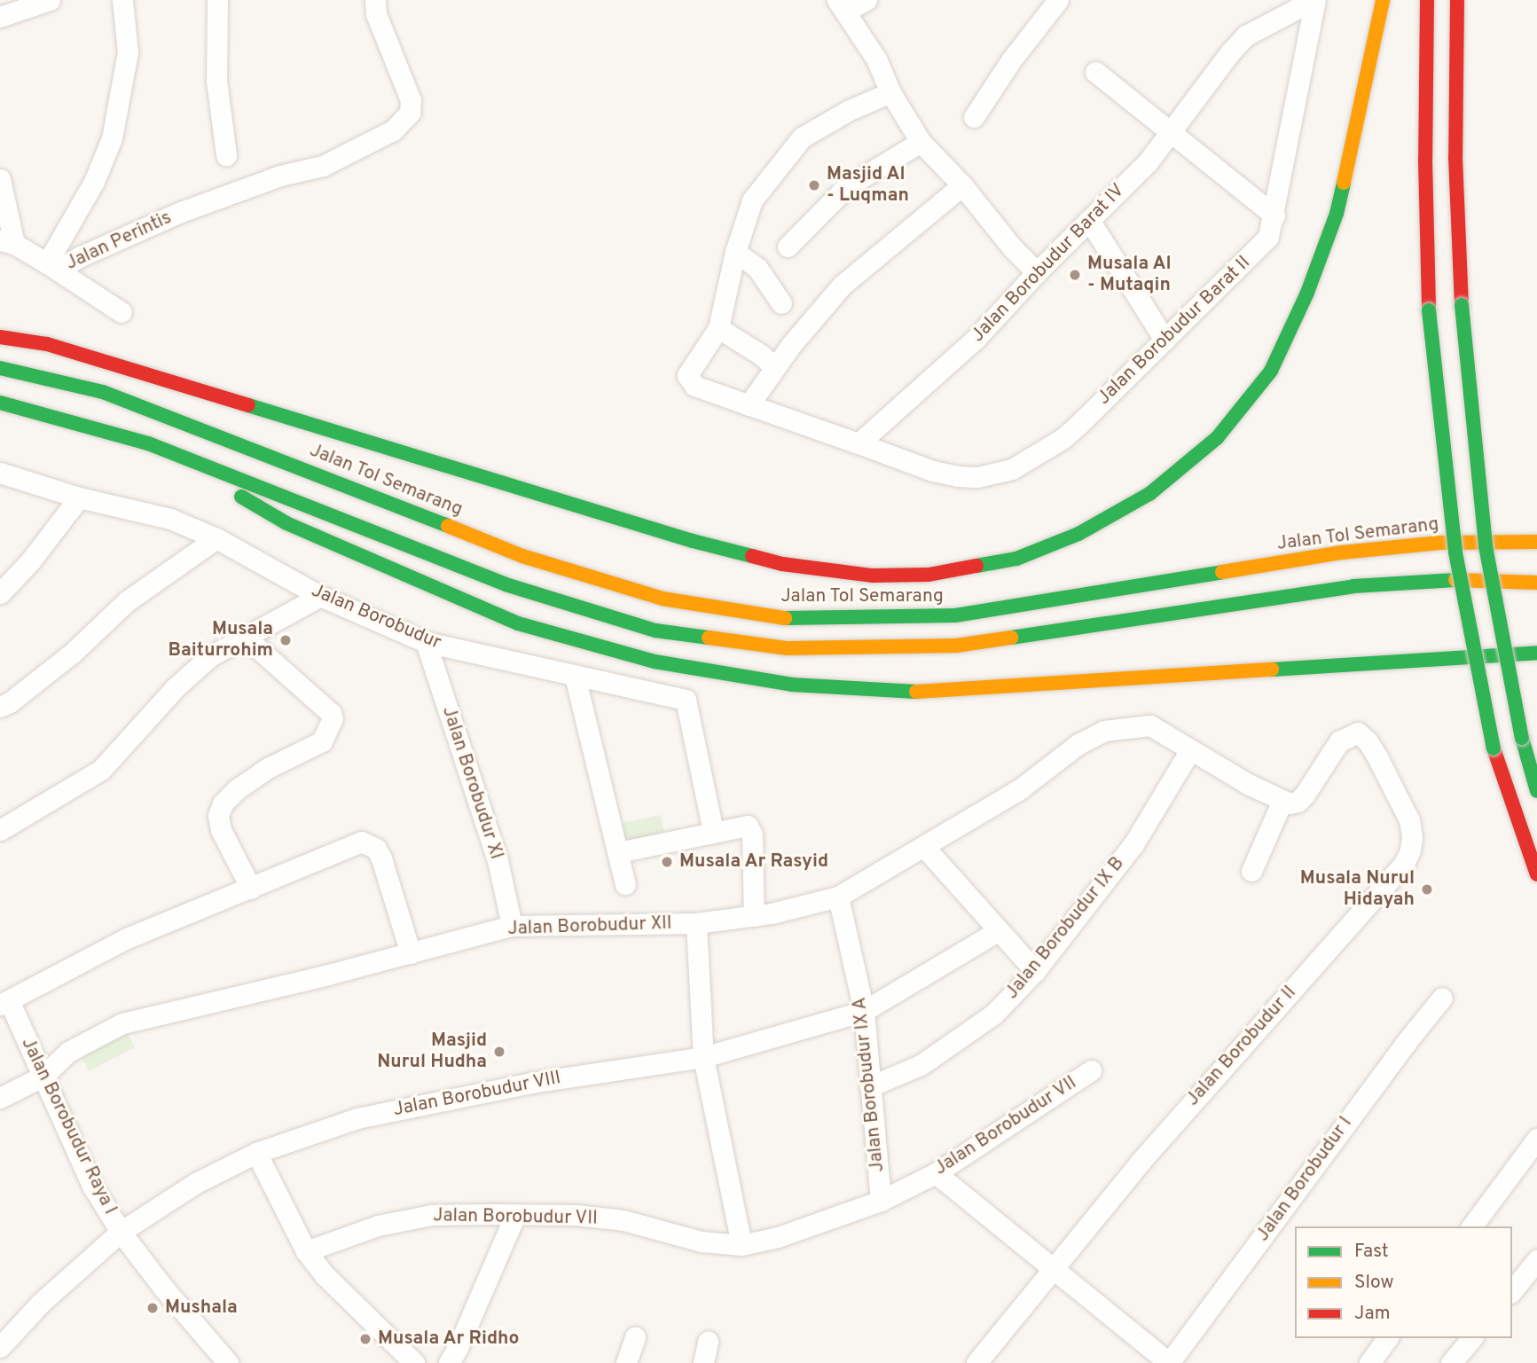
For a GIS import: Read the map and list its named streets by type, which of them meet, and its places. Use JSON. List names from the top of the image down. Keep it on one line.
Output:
{"streets":{"highway":["Jalan Tol Semarang"],"street":["Jalan Perintis","Jalan Borobudur Barat IV","Jalan Borobudur Barat II","Jalan Borobudur","Jalan Borobudur XI","Jalan Borobudur XII","Jalan Borobudur IX B","Jalan Borobudur II","Jalan Borobudur IX A","Jalan Borobudur VIII","Jalan Borobudur Raya I","Jalan Borobudur VII","Jalan Borobudur I"]},"crossings":[["Jalan Borobudur Barat IV","Jalan Borobudur Barat II"],["Jalan Borobudur","Jalan Borobudur XI"],["Jalan Borobudur XI","Jalan Borobudur XII"],["Jalan Borobudur XII","Jalan Borobudur IX B"],["Jalan Borobudur XII","Jalan Borobudur IX A"],["Jalan Borobudur XII","Jalan Borobudur Raya I"],["Jalan Borobudur IX B","Jalan Borobudur IX A"],["Jalan Borobudur IX A","Jalan Borobudur VIII"],["Jalan Borobudur IX A","Jalan Borobudur VII"],["Jalan Borobudur VIII","Jalan Borobudur Raya I"]],"places":["Masjid Al - Luqman","Musala Al - Mutaqin","Musala Baiturrohim","Musala Ar Rasyid","Musala Nurul Hidayah","Masjid Nurul Hudha","Mushala","Musala Ar Ridho"],"legend":["Fast","Slow","Jam"]}
